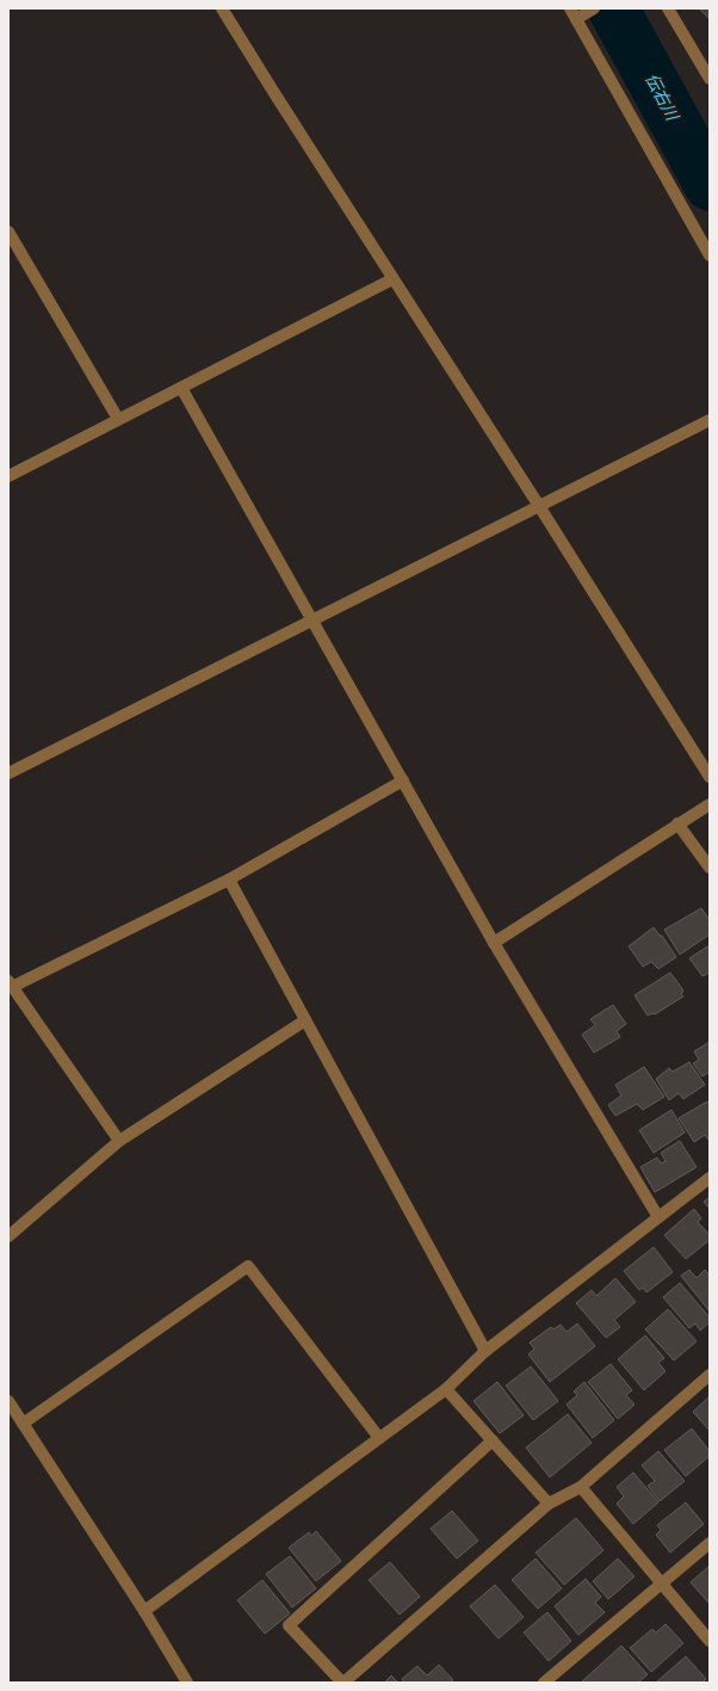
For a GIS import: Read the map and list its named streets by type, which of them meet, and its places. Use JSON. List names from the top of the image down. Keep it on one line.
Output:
{"water":["伝右川"]}
